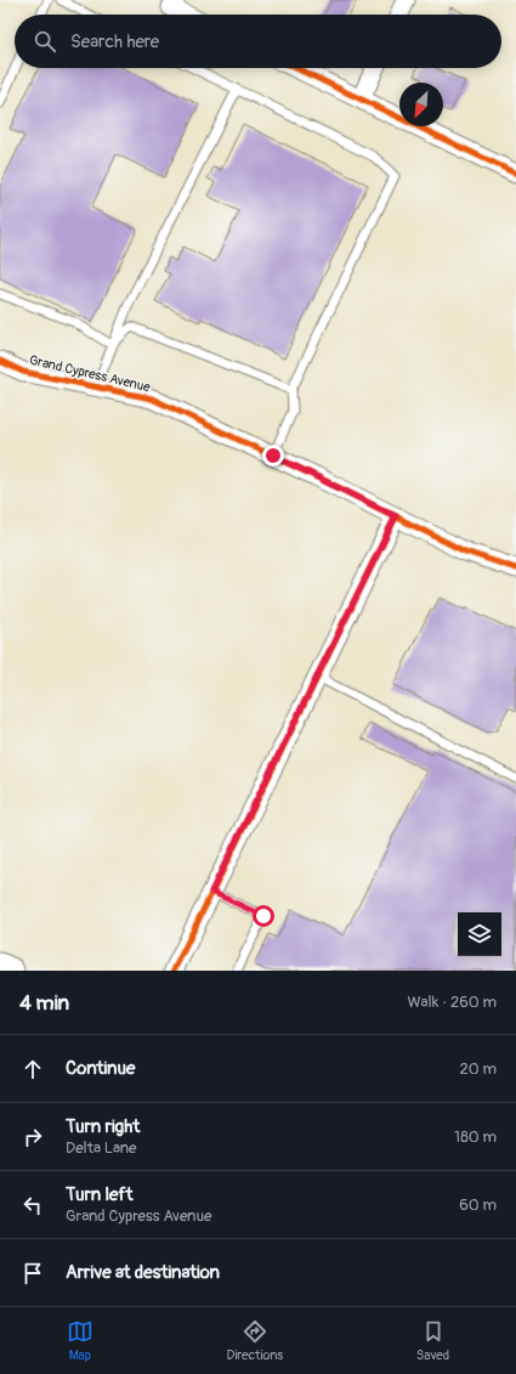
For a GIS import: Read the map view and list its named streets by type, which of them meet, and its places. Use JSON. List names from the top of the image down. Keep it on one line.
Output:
{"streets":{"street":["Grand Cypress Avenue"]},"north":"bottom left","page":{"search":"Search here","heading":["4 min","Walk · 260 m"],"list":[["Continue","20 m"],["Turn right","Delta Lane","180 m"],["Turn left","Grand Cypress Avenue","60 m"],"Arrive at destination"],"nav":["Map","Directions","Saved"]}}
